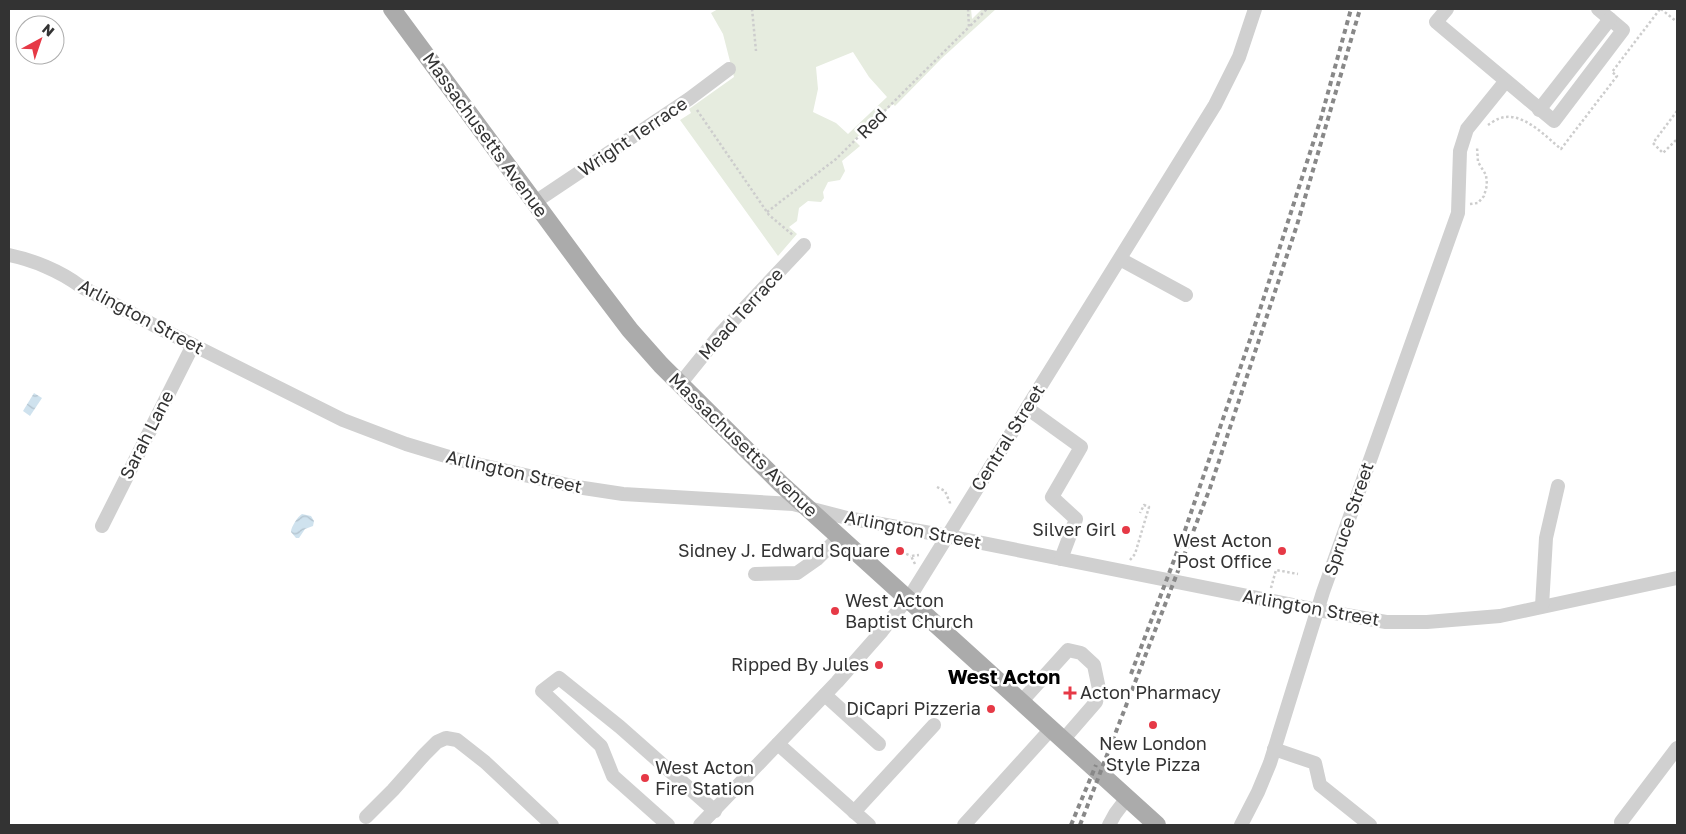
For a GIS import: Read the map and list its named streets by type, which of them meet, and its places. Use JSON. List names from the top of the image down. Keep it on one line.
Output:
{"streets":{"main road":["Massachusetts Avenue"],"street":["Wright Terrace","Mead Terrace","Arlington Street","Sarah Lane","Central Street","Spruce Street"],"path":["Red"]},"crossings":[["Massachusetts Avenue","Wright Terrace"],["Massachusetts Avenue","Mead Terrace"],["Massachusetts Avenue","Arlington Street"],["Massachusetts Avenue","Central Street"],["Arlington Street","Sarah Lane"],["Arlington Street","Central Street"],["Arlington Street","Spruce Street"]],"districts":["West Acton"],"places":{"other":["Silver Girl","Sidney J. Edward Square","West Acton Post Office","West Acton Baptist Church","Ripped By Jules","DiCapri Pizzeria","New London Style Pizza","West Acton Fire Station"],"health":["Acton Pharmacy"]},"north":"top right"}
